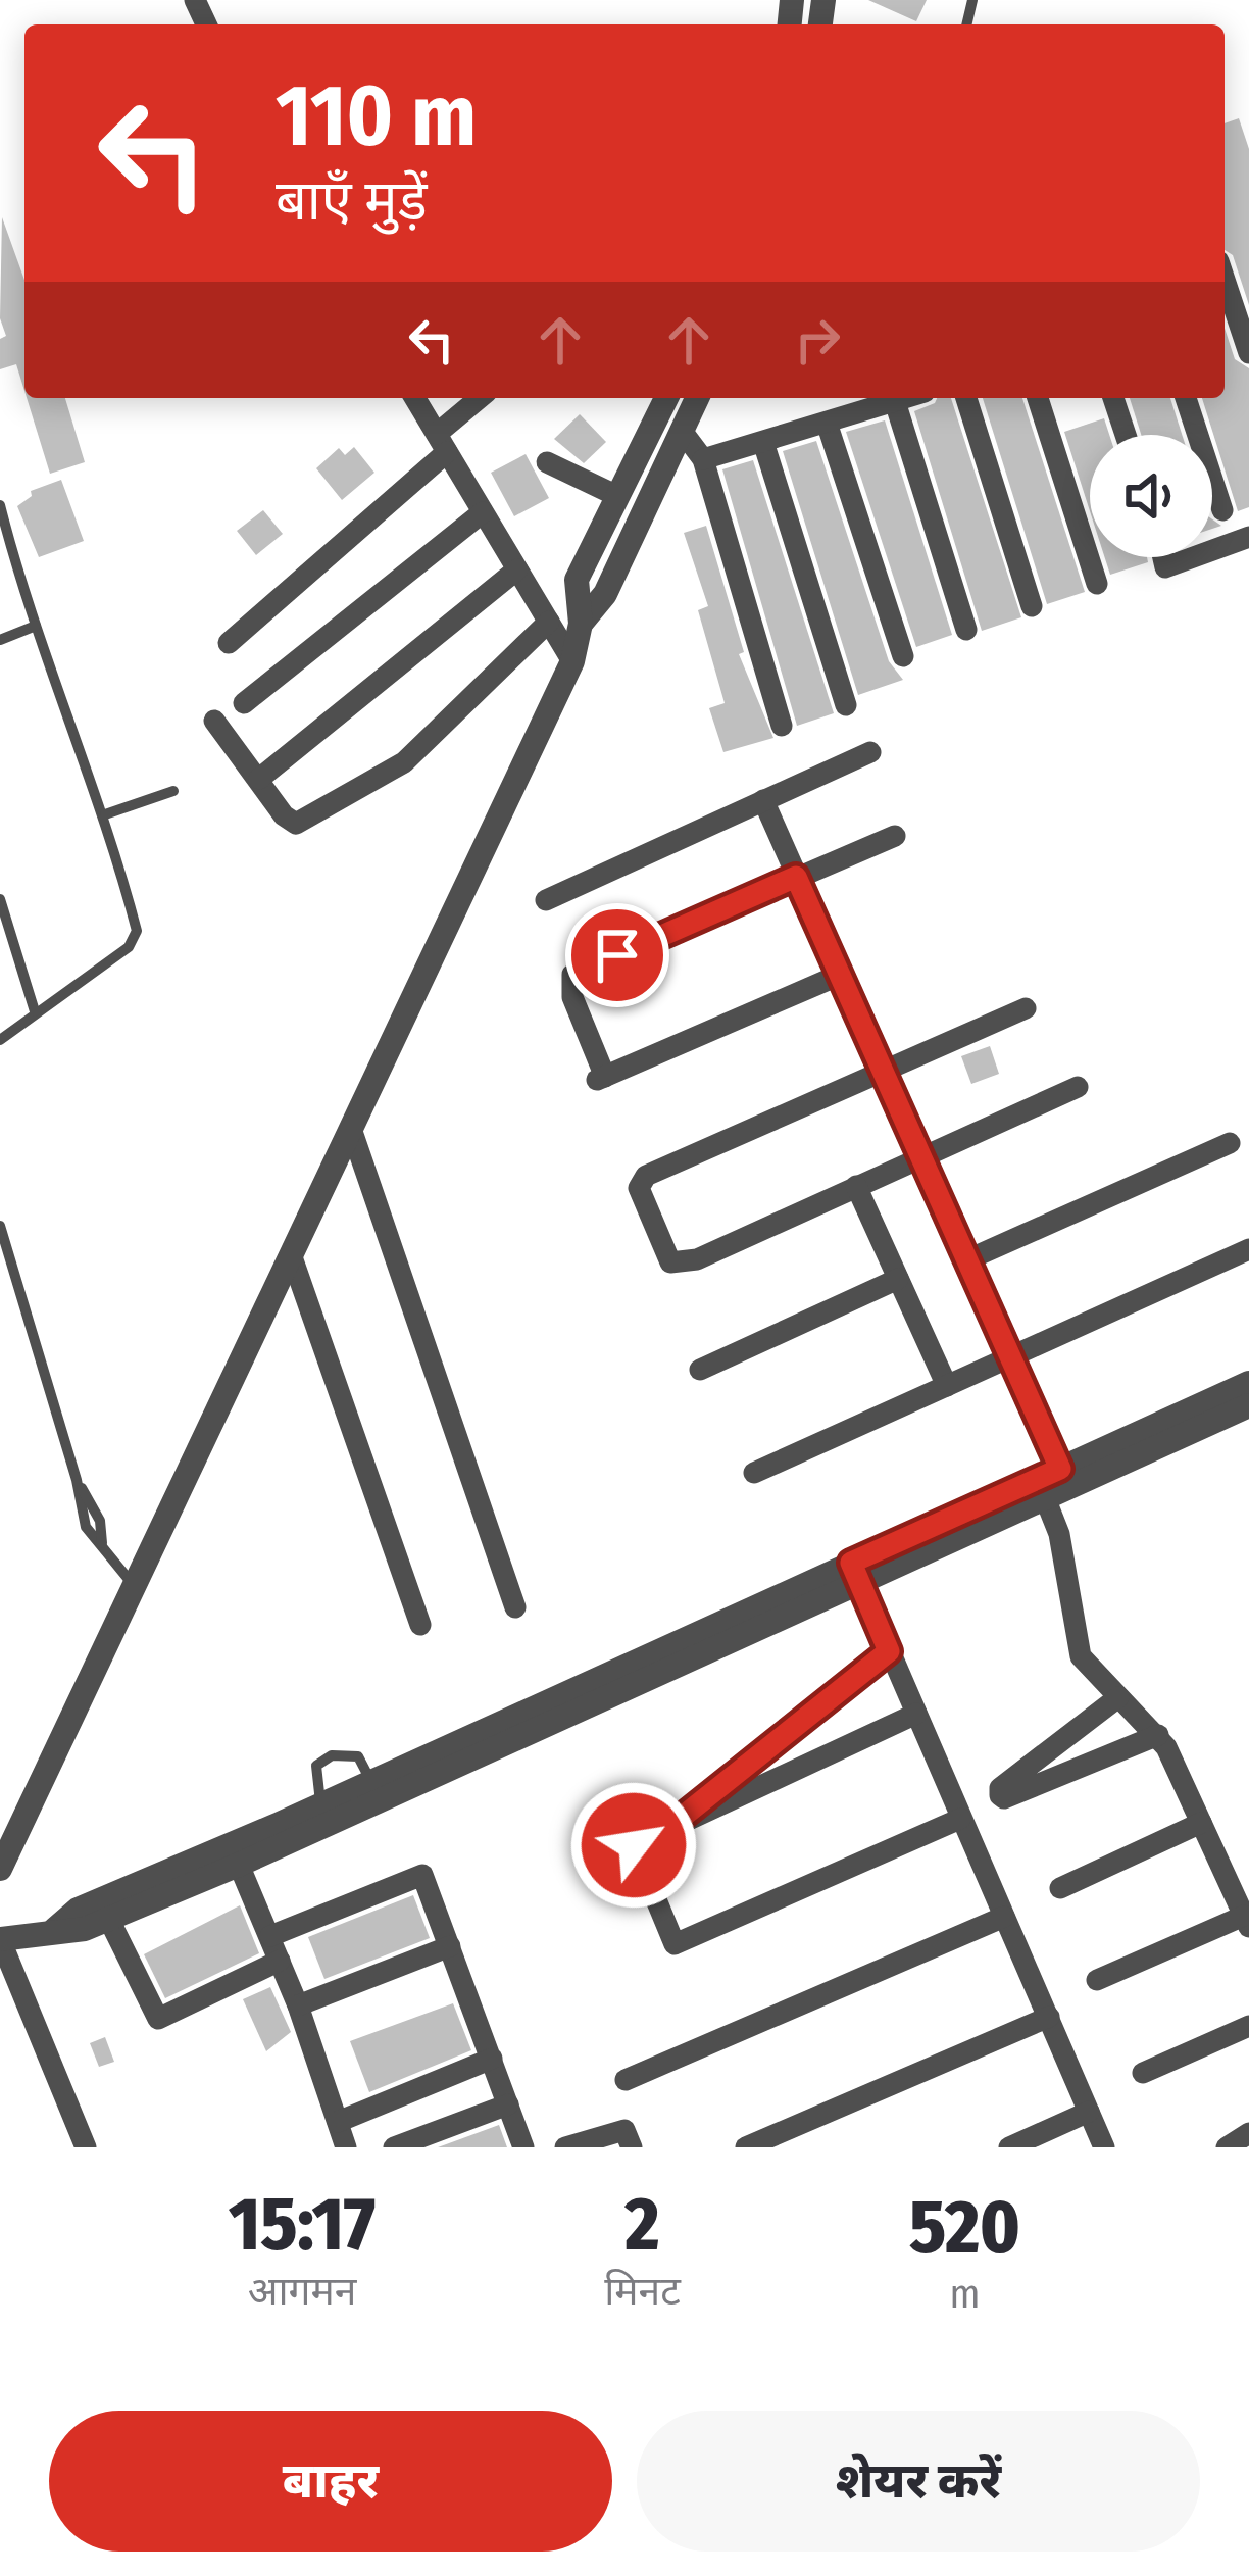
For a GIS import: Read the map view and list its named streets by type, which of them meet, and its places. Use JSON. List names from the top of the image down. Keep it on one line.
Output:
{"page":{"turn":["110 m","बाएँ मुड़ें"],"eta":["15:17","आगमन","2","मिनट","520","m"],"buttons":["बाहर","शेयर करें"]}}
